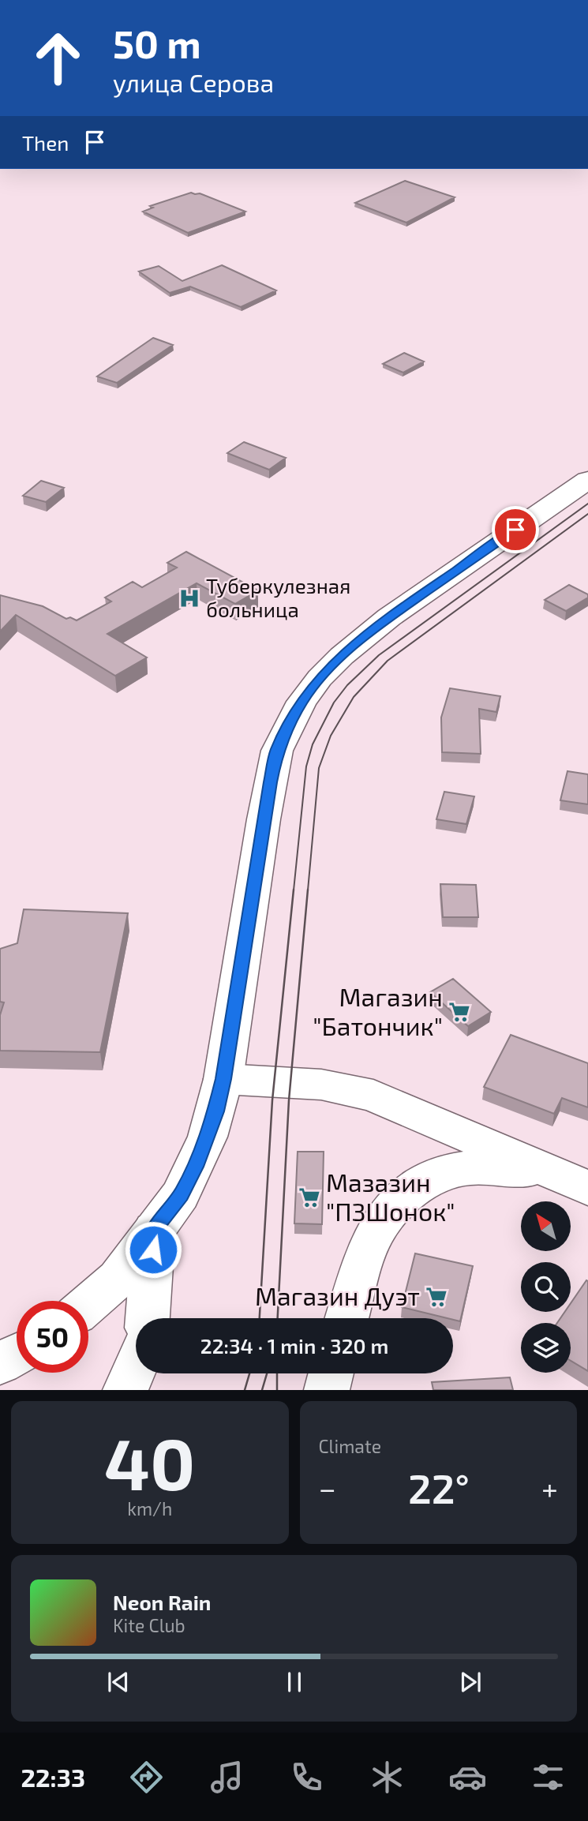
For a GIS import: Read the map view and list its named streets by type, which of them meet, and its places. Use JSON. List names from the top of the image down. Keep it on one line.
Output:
{"places":{"hospital":["Туберкулезная больница"],"supermarket":["Магазин \"Батончик\"","Мазазин \"ПЗШонок\"","Магазин Дуэт"]},"north":"top left","page":{"turn":["50 m","улица Серова"],"then":"Then","limit":"50","trip":"22:34 · 1 min · 320 m","tile":[["40","km/h"],"Climate"],"heat":["−","22°","+"],"song":["Neon Rain","Kite Club"],"tabs":"22:33"}}
